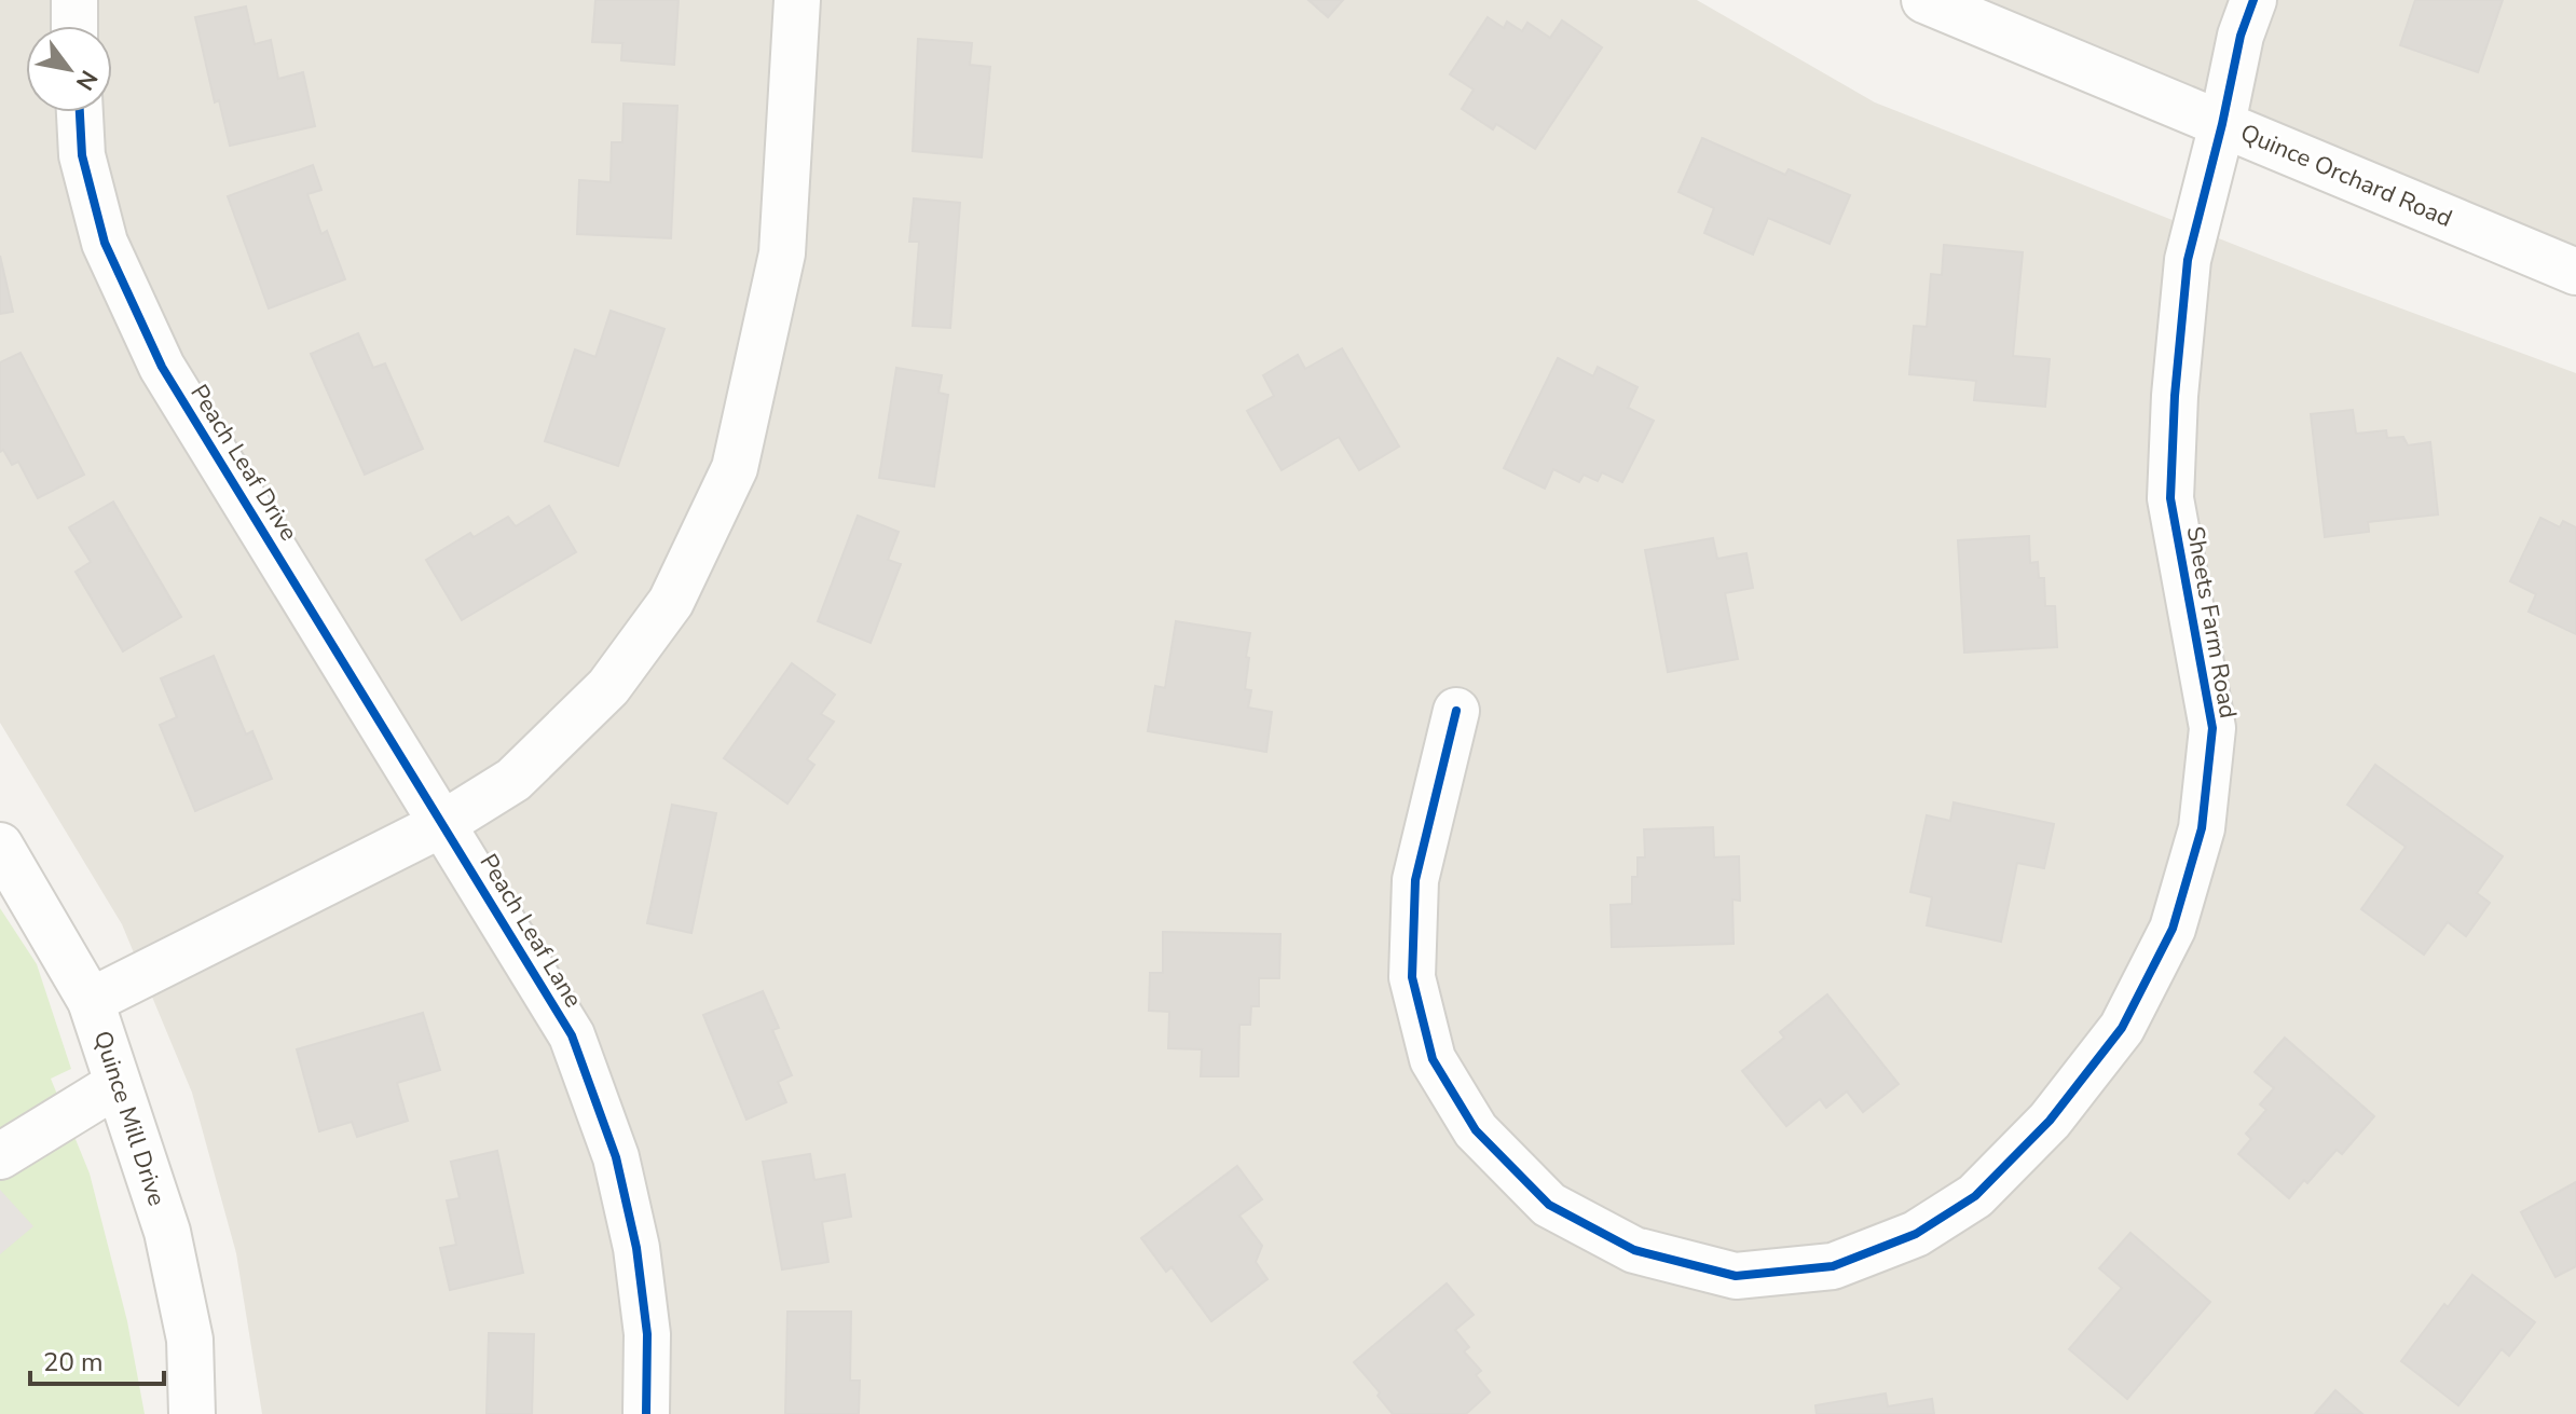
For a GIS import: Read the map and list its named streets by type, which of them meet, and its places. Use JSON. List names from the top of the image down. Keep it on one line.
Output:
{"streets":{"street":["Quince Orchard Road","Peach Leaf Drive","Sheets Farm Road","Peach Leaf Lane","Quince Mill Drive"]},"crossings":[["Quince Orchard Road","Sheets Farm Road"],["Peach Leaf Drive","Peach Leaf Lane"]],"scale_bar":"20 m","north":"bottom right"}
